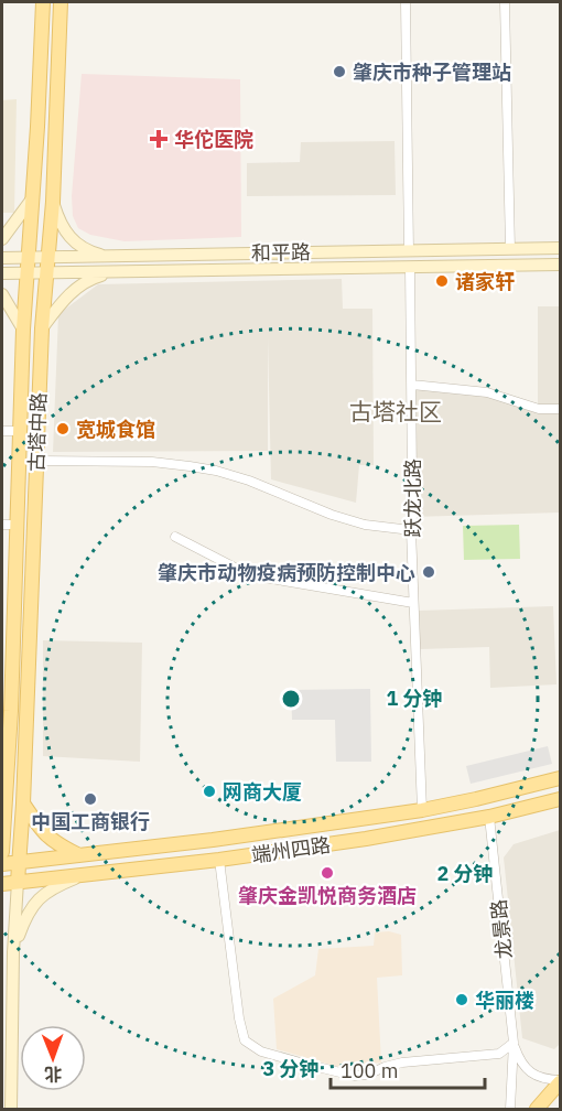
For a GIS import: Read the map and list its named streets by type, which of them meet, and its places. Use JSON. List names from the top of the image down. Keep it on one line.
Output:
{"streets":{"main road":["和平路","古塔中路","端州四路"],"street":["跃龙北路","龙景路"]},"crossings":[["和平路","古塔中路"],["和平路","跃龙北路"],["古塔中路","端州四路"],["跃龙北路","端州四路"],["端州四路","龙景路"]],"districts":["古塔社区"],"places":{"other":["肇庆市种子管理站","诸家轩","宽城食馆","肇庆市动物疫病预防控制中心","网商大厦","中国工商银行","肇庆金凯悦商务酒店","华丽楼"],"health":["华佗医院"]},"scale_bar":"100 m","north":"bottom","rings":["1 分钟","2 分钟","3 分钟"]}
